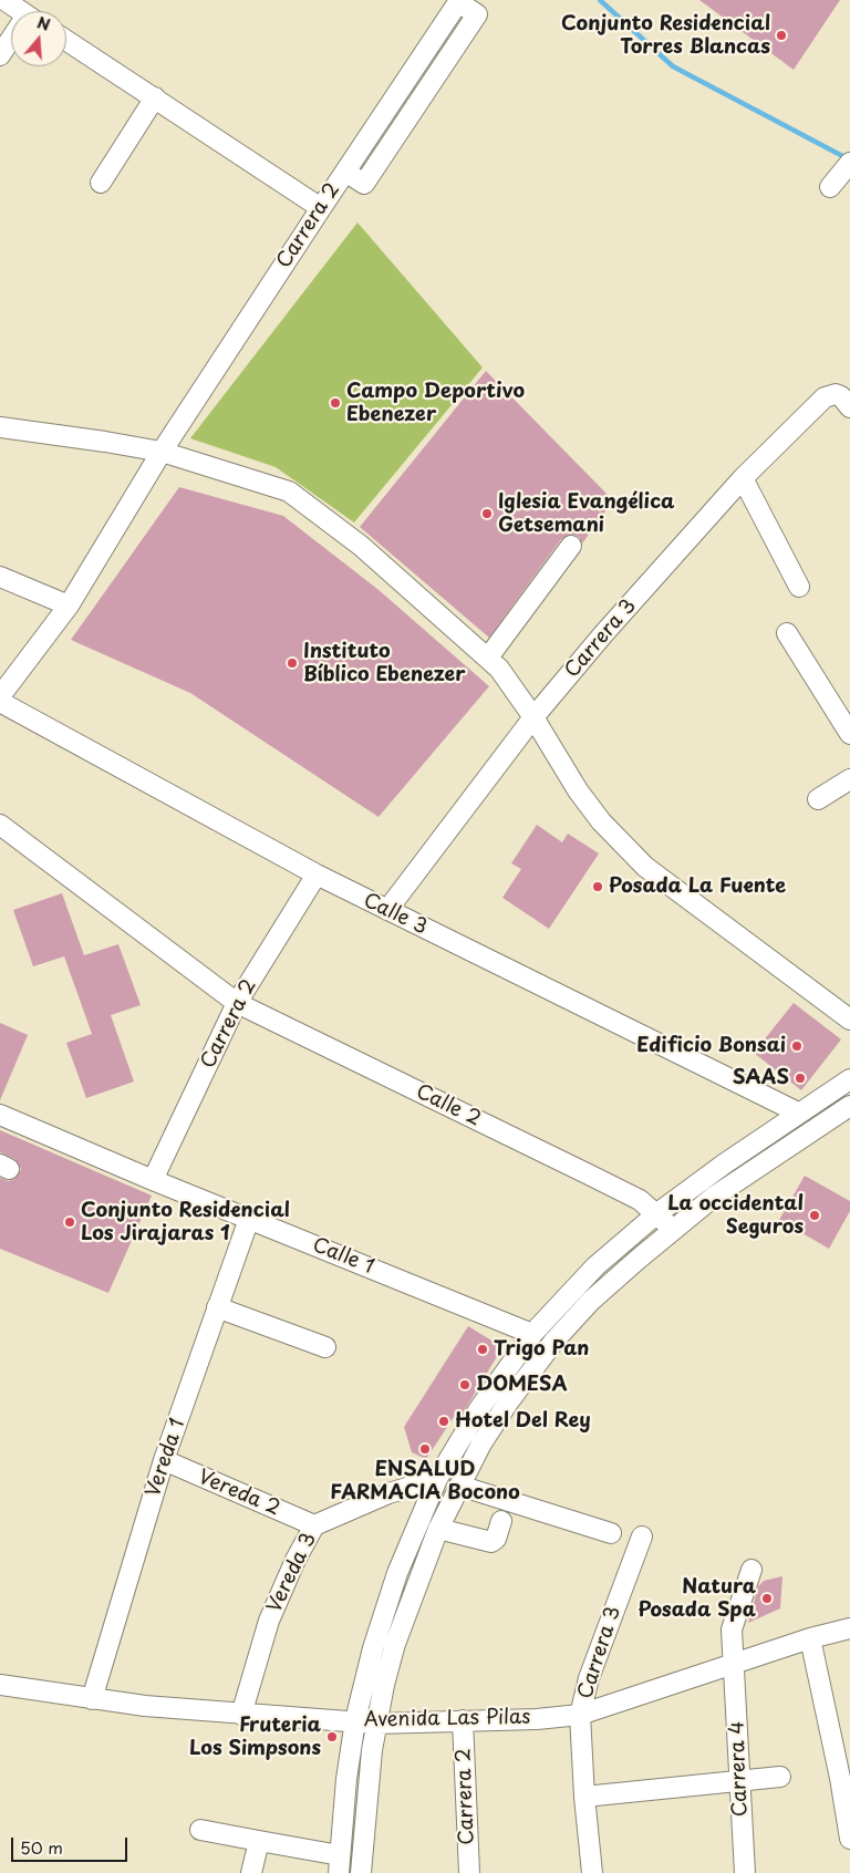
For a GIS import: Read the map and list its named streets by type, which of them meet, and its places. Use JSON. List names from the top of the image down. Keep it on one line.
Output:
{"streets":{"street":["Carrera 2","Carrera 3","Calle 3","Calle 2","Calle 1","Vereda 1","Vereda 2","Vereda 3","Avenida Las Pilas","Carrera 4"]},"crossings":[["Carrera 2","Calle 3"],["Carrera 2","Calle 2"],["Carrera 2","Calle 1"],["Carrera 2","Avenida Las Pilas"],["Carrera 3","Calle 3"],["Carrera 3","Avenida Las Pilas"],["Calle 1","Vereda 1"],["Vereda 1","Vereda 2"],["Vereda 1","Avenida Las Pilas"],["Vereda 2","Vereda 3"],["Vereda 3","Avenida Las Pilas"],["Avenida Las Pilas","Carrera 4"]],"places":["Conjunto Residencial Torres Blancas","Campo Deportivo Ebenezer","Iglesia Evangélica Getsemani","Instituto Bíblico Ebenezer","Posada La Fuente","Edificio Bonsai","SAAS","La occidental Seguros","Conjunto Residencial Los Jirajaras 1","Trigo Pan","DOMESA","Hotel Del Rey","ENSALUD FARMACIA Bocono","Natura Posada Spa","Fruteria Los Simpsons"],"scale_bar":"50 m","north":"top"}
